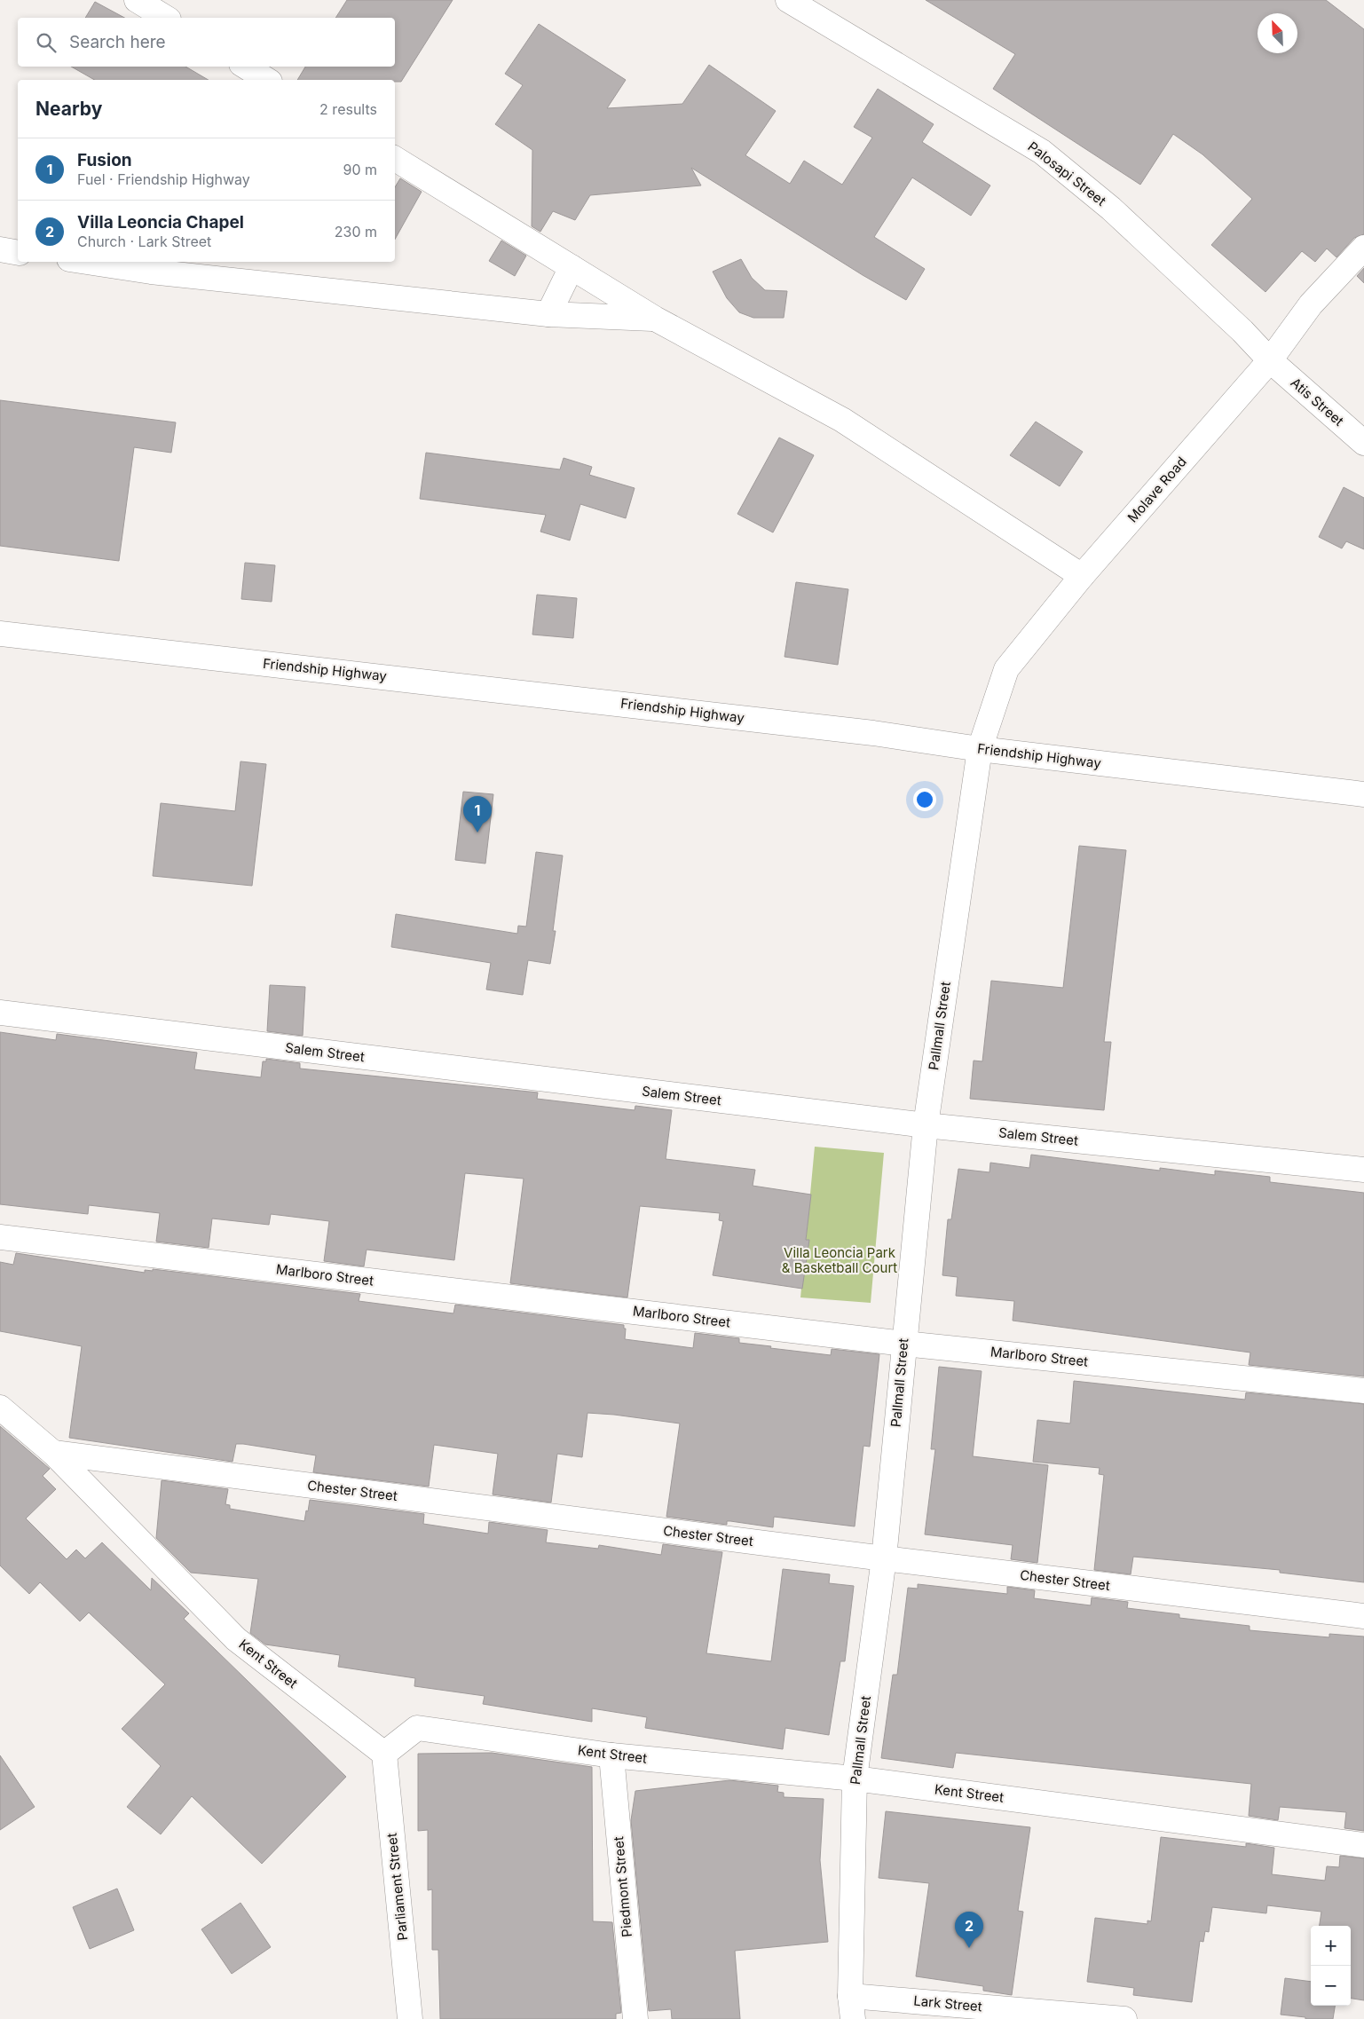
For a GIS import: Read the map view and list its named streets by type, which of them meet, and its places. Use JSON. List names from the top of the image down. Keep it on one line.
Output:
{"streets":{"street":["Palosapi Street","Atis Street","Molave Road","Friendship Highway","Pallmall Street","Salem Street","Marlboro Street","Chester Street","Kent Street","Parliament Street","Piedmont Street","Lark Street"]},"crossings":[["Palosapi Street","Atis Street"],["Palosapi Street","Molave Road"],["Atis Street","Molave Road"],["Molave Road","Friendship Highway"],["Molave Road","Pallmall Street"],["Friendship Highway","Pallmall Street"],["Pallmall Street","Salem Street"],["Pallmall Street","Marlboro Street"],["Pallmall Street","Chester Street"],["Pallmall Street","Kent Street"],["Pallmall Street","Lark Street"],["Chester Street","Kent Street"],["Kent Street","Parliament Street"],["Kent Street","Piedmont Street"]],"parks":["Villa Leoncia Park & Basketball Court"],"north":"top left","page":{"search":"Search here","heading":["Nearby","2 results"],"list":[{"mark":"1","name":"Fusion","note":"Fuel · Friendship Highway","value":"90 m"},{"mark":"2","name":"Villa Leoncia Chapel","note":"Church · Lark Street","value":"230 m"}],"pins":["1","2"],"map_buttons":["+","−"]}}
